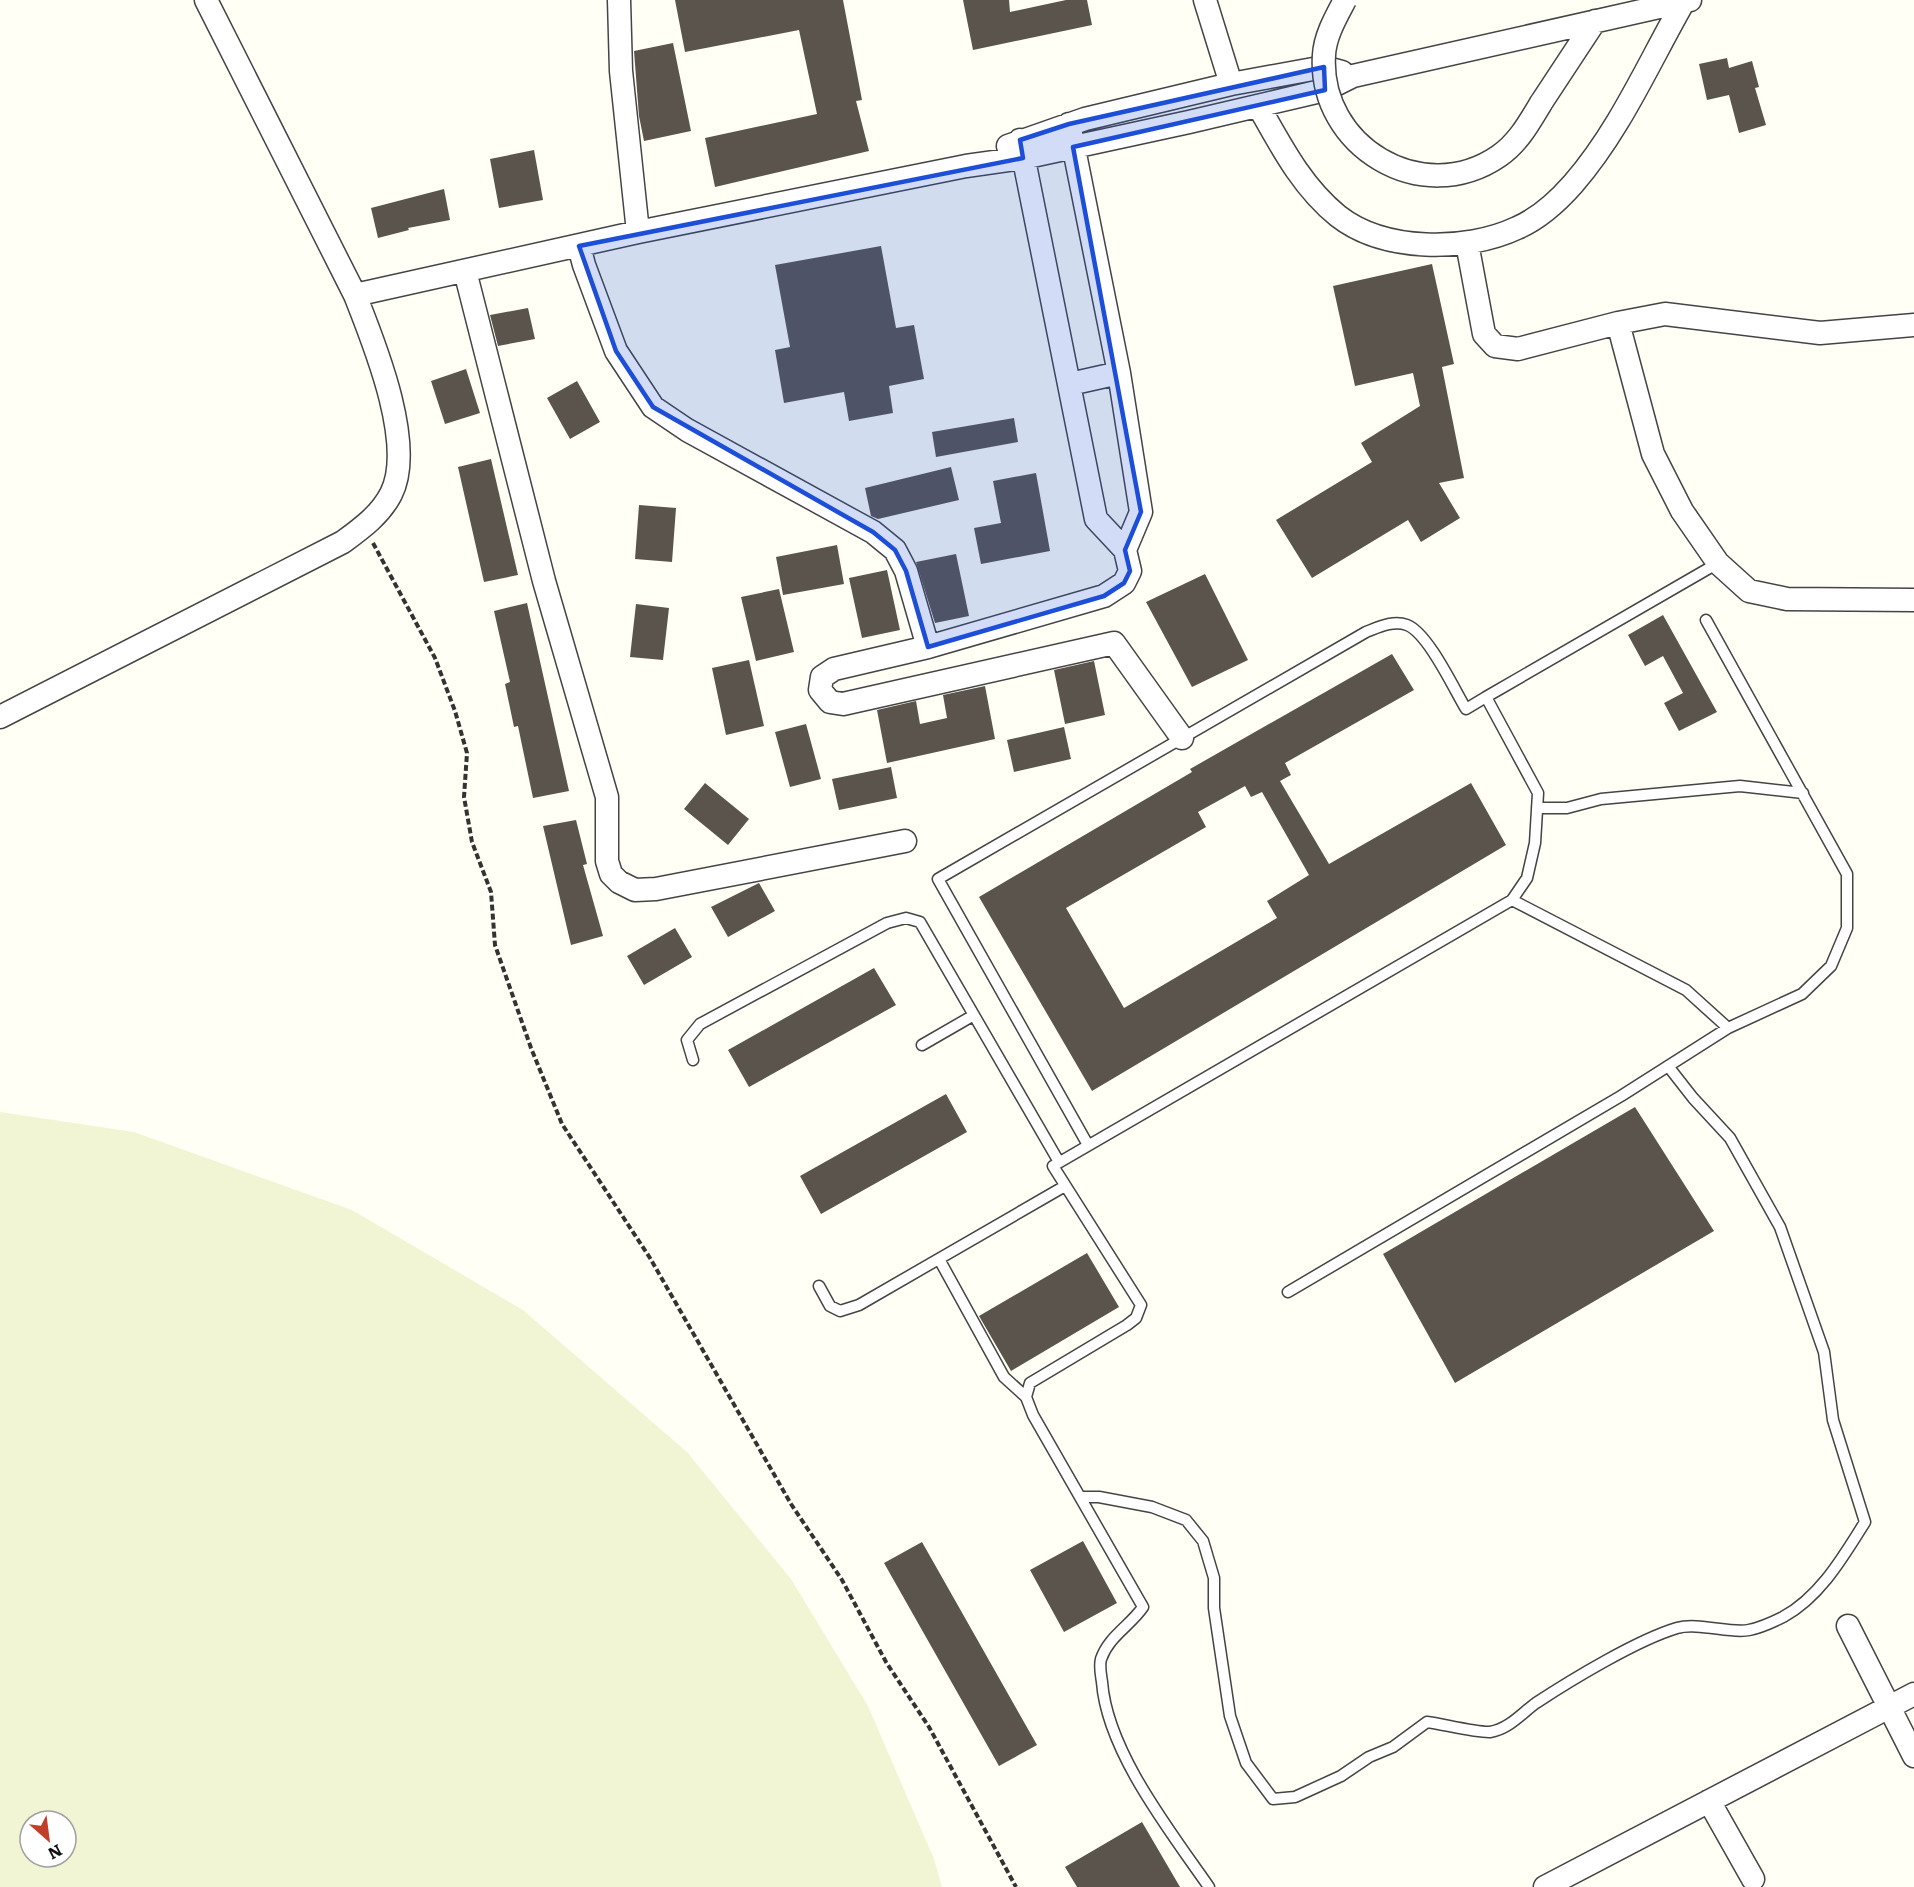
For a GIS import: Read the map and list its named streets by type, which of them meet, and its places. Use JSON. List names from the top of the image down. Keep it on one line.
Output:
{"north":"bottom right"}
